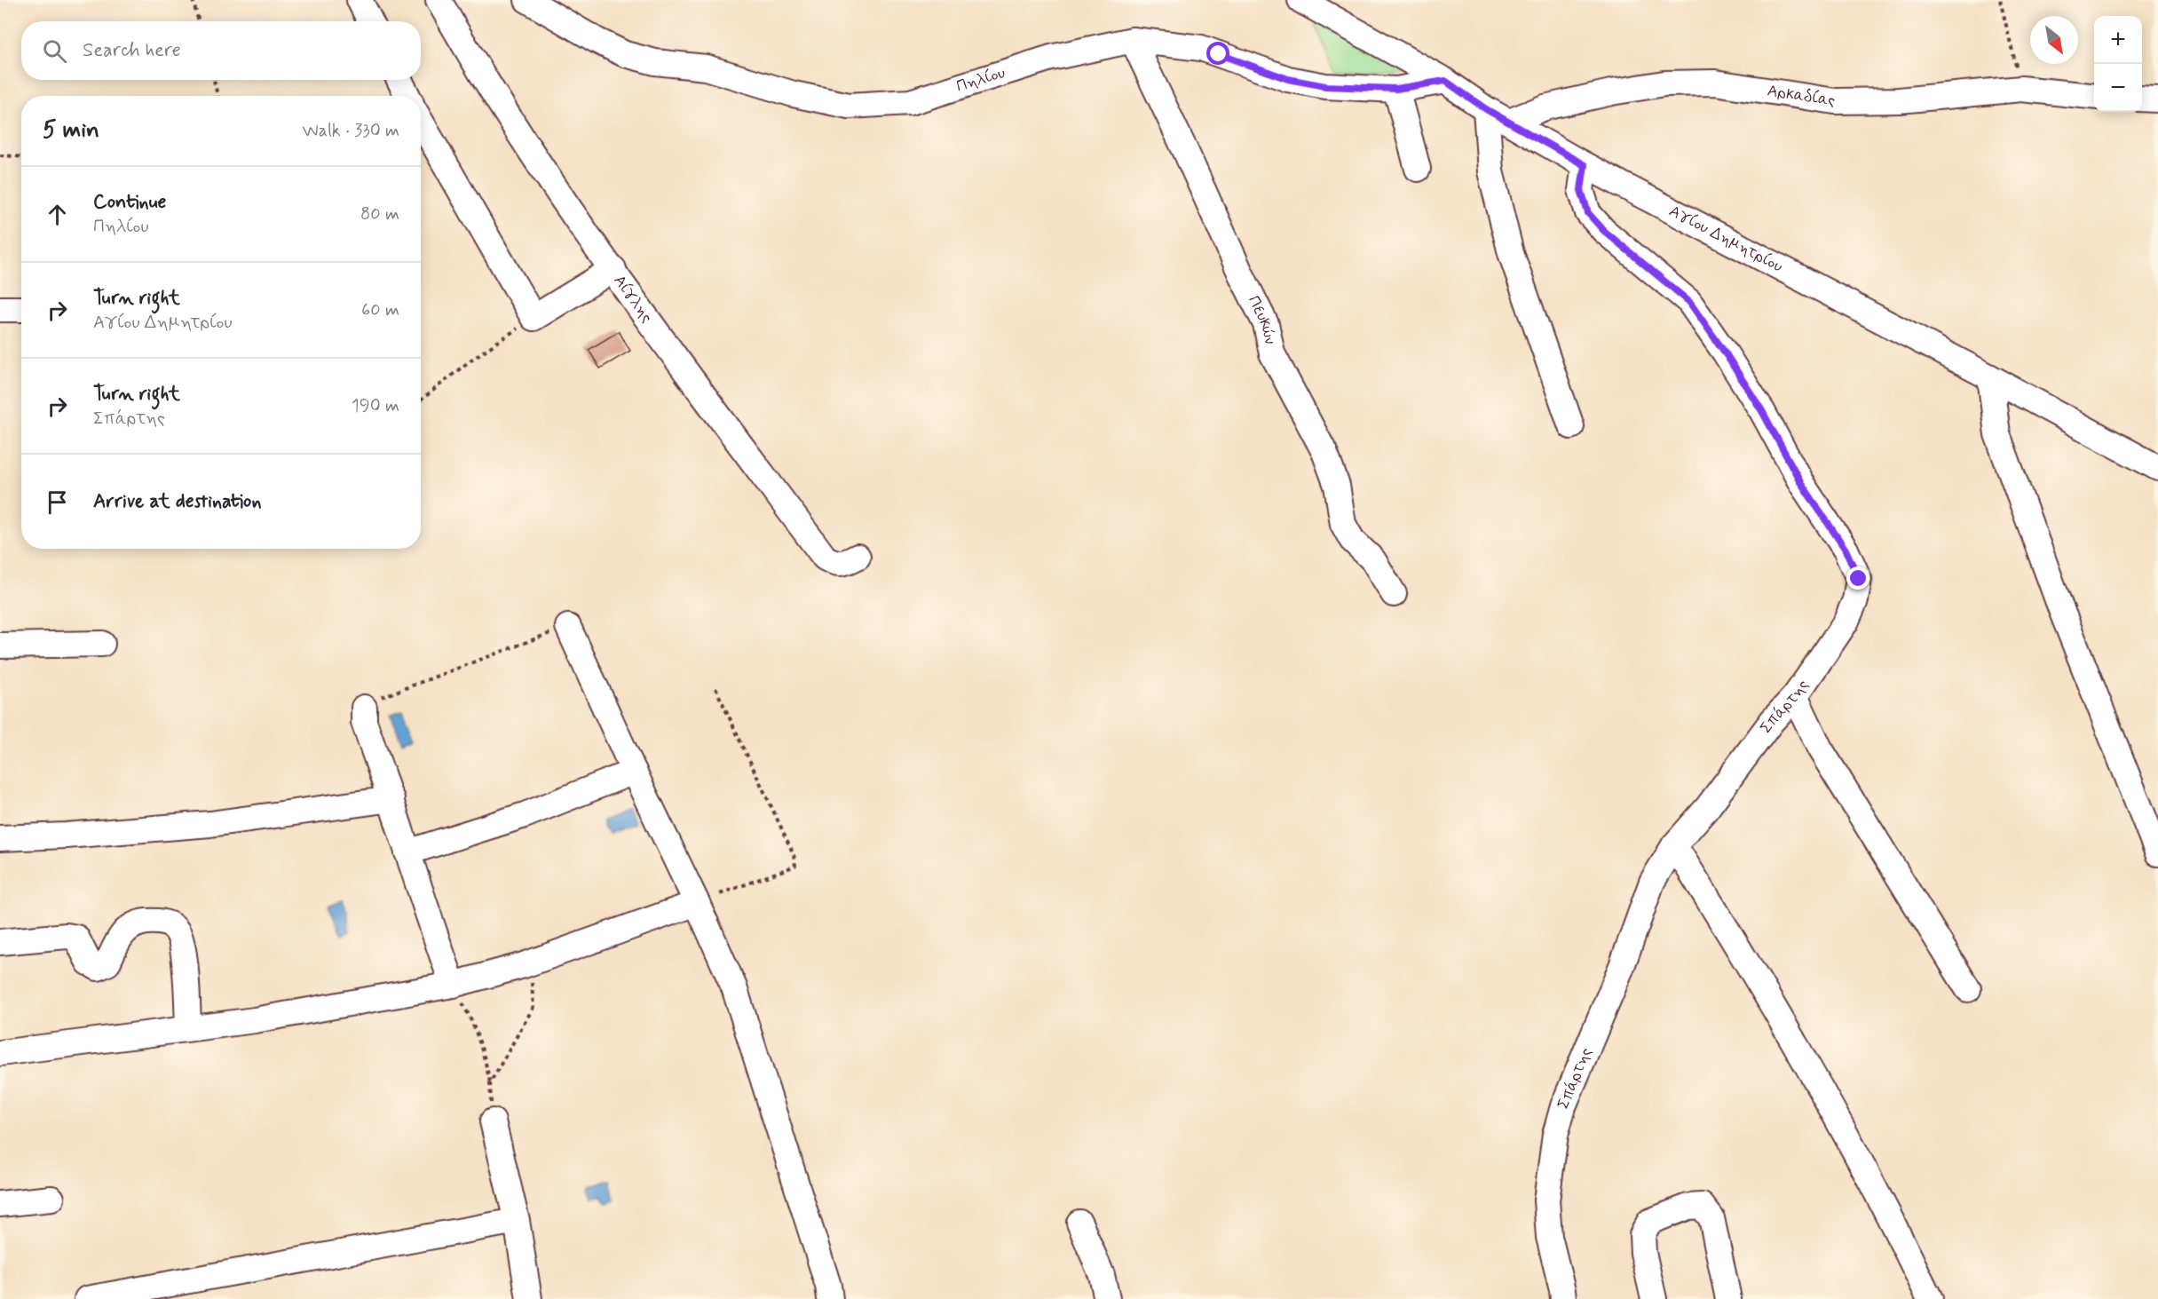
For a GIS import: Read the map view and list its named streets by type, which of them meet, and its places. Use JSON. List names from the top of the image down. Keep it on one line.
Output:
{"streets":{"street":["Πηλίου","Αρκαδίας","Αγίου Δημητρίου","Αίγλης","Πευκών","Σπάρτης"]},"crossings":[["Πηλίου","Αγίου Δημητρίου"],["Πηλίου","Πευκών"],["Αρκαδίας","Αγίου Δημητρίου"],["Αγίου Δημητρίου","Σπάρτης"]],"north":"bottom right","page":{"map_buttons":["+","−"],"search":"Search here","heading":["5 min","Walk · 330 m"],"list":[["Continue","Πηλίου","80 m"],["Turn right","Αγίου Δημητρίου","60 m"],["Turn right","Σπάρτης","190 m"],"Arrive at destination"]}}
